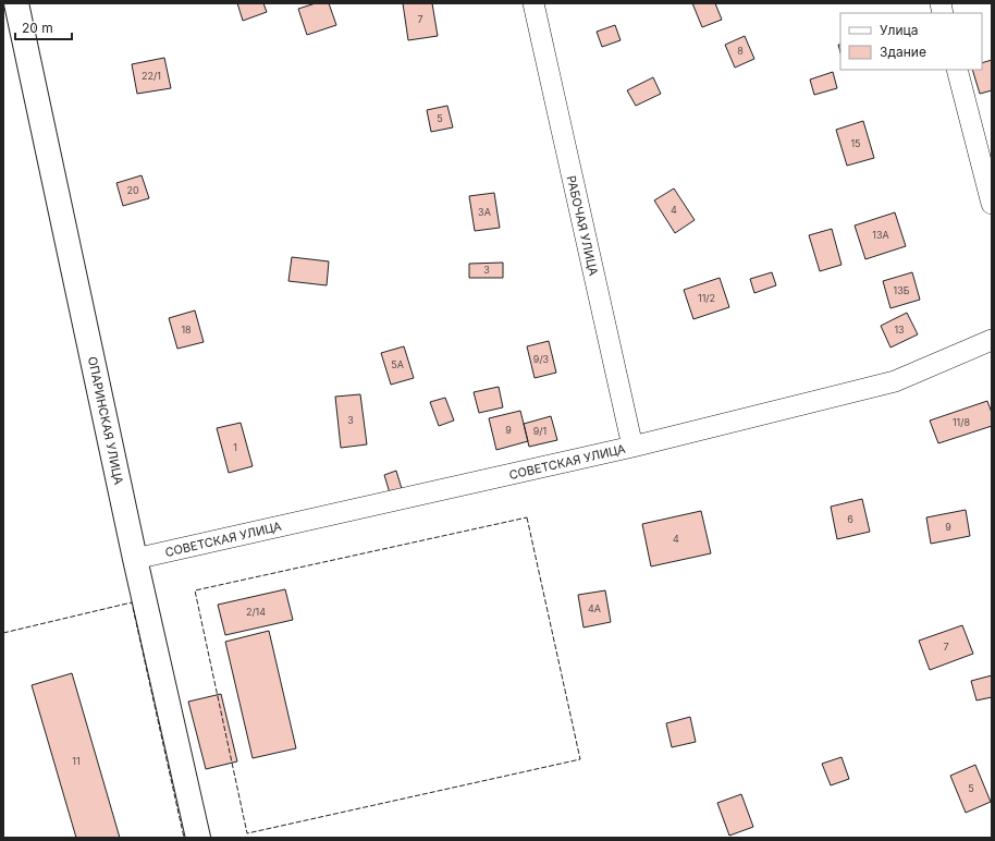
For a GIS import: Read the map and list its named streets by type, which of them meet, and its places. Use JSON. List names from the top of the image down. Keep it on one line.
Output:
{"streets":{"main road":["ОПАРИНСКАЯ УЛИЦА"],"street":["РАБОЧАЯ УЛИЦА","СОВЕТСКАЯ УЛИЦА"]},"crossings":[["РАБОЧАЯ УЛИЦА","СОВЕТСКАЯ УЛИЦА"],["ОПАРИНСКАЯ УЛИЦА","СОВЕТСКАЯ УЛИЦА"]],"house_numbers":["7","8","22/1","5","15","20","4","3А","13А","3","13Б","11/2","18","13","9/3","5А","3","11/8","9","9/1","1","6","9","4","4А","2/14","7","11","5"],"legend":["Улица","Здание"],"scale_bar":"20 m"}
